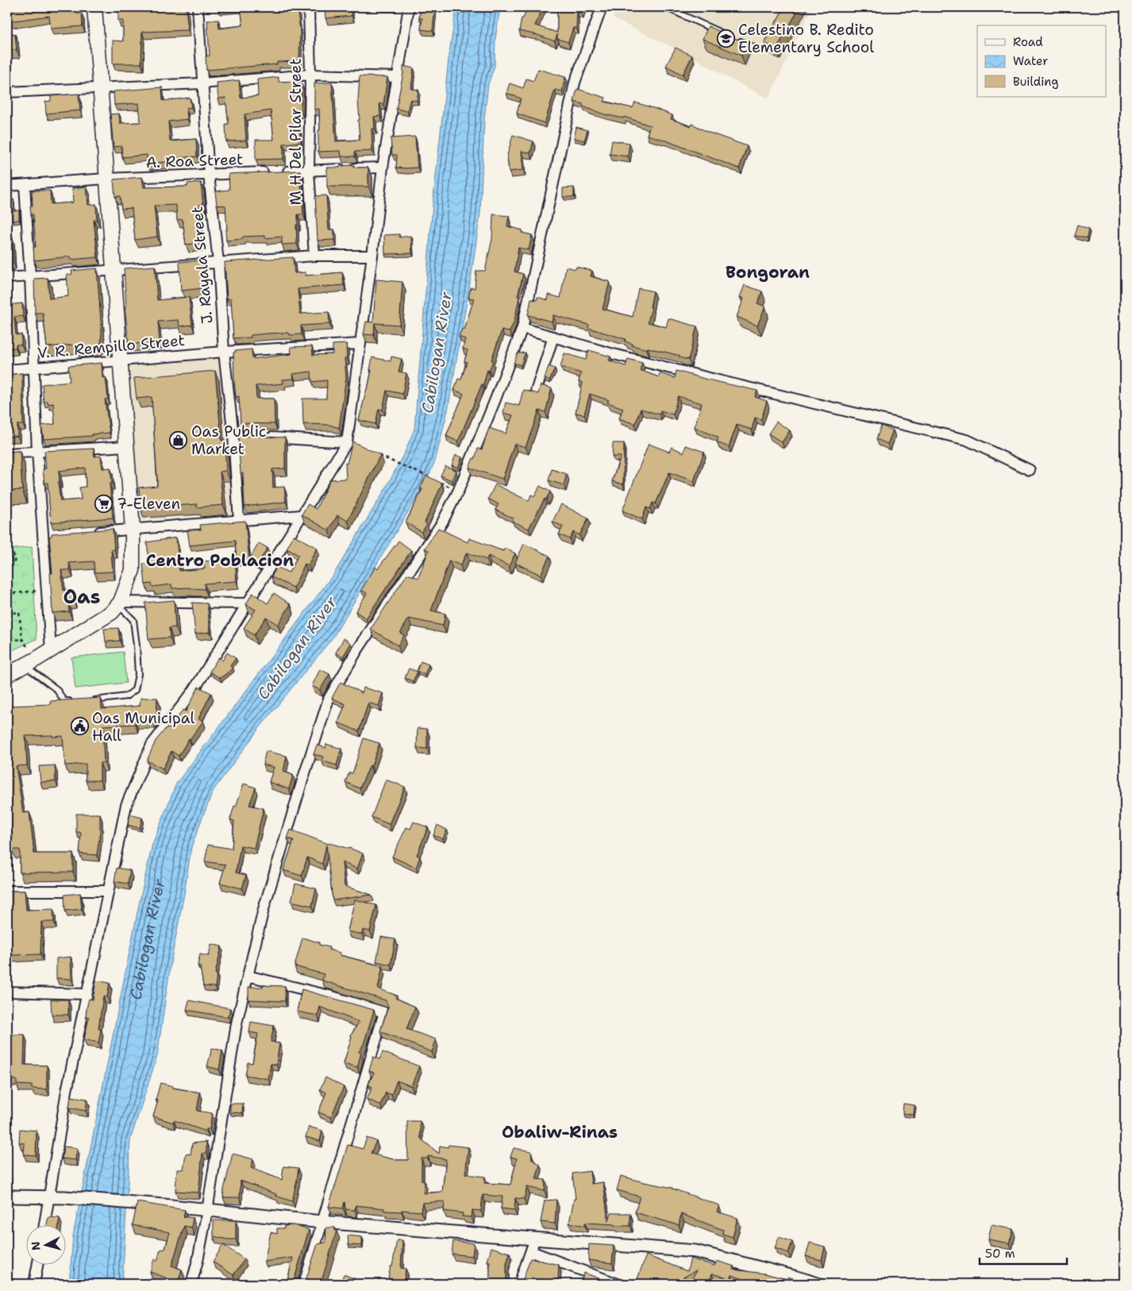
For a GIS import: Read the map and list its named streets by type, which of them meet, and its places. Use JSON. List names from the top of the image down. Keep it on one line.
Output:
{"streets":{"street":["M H Del Pilar Street","A. Roa Street","J. Rayala Street","V. R. Rempillo Street"]},"crossings":[["M H Del Pilar Street","A. Roa Street"],["A. Roa Street","J. Rayala Street"],["J. Rayala Street","V. R. Rempillo Street"]],"districts":["Bongoran","Centro Poblacion","Oas","Obaliw-Rinas"],"water":["Cabilogan River"],"places":{"school or university":["Celestino B. Redito Elementary School"],"shop":["Oas Public Market"],"supermarket":["7-Eleven"],"public building":["Oas Municipal Hall"]},"legend":["Road","Water","Building"],"scale_bar":"50 m","north":"left"}
